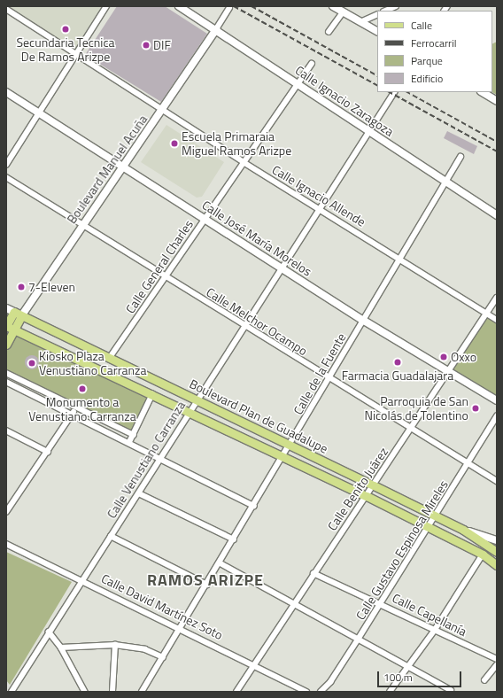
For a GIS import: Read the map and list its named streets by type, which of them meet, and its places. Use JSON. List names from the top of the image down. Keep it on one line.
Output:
{"streets":{"main road":["Boulevard Manuel Acuña","Boulevard Plan de Guadalupe"],"street":["Calle Ignacio Zaragoza","Calle Ignacio Allende","Calle José María Morelos","Calle General Charles","Calle Melchor Ocampo","Calle de la Fuente","Calle Venustiano Carranza","Calle Benito Juárez","Calle Gustavo Espinosa Mireles","Calle David Martínez Soto","Calle Capellanía"]},"crossings":[["Calle Ignacio Zaragoza","Boulevard Manuel Acuña"],["Calle Ignacio Zaragoza","Calle General Charles"],["Calle Ignacio Zaragoza","Calle de la Fuente"],["Calle Ignacio Zaragoza","Calle Venustiano Carranza"],["Boulevard Manuel Acuña","Calle Ignacio Allende"],["Boulevard Manuel Acuña","Calle José María Morelos"],["Boulevard Manuel Acuña","Calle Melchor Ocampo"],["Boulevard Manuel Acuña","Boulevard Plan de Guadalupe"],["Calle Ignacio Allende","Calle General Charles"],["Calle Ignacio Allende","Calle de la Fuente"],["Calle Ignacio Allende","Calle Venustiano Carranza"],["Calle Ignacio Allende","Calle Benito Juárez"],["Calle José María Morelos","Calle General Charles"],["Calle José María Morelos","Calle de la Fuente"],["Calle José María Morelos","Calle Venustiano Carranza"],["Calle José María Morelos","Calle Benito Juárez"],["Calle General Charles","Calle Melchor Ocampo"],["Calle General Charles","Boulevard Plan de Guadalupe"],["Calle Melchor Ocampo","Calle de la Fuente"],["Calle Melchor Ocampo","Calle Venustiano Carranza"],["Calle Melchor Ocampo","Calle Benito Juárez"],["Calle Melchor Ocampo","Calle Gustavo Espinosa Mireles"],["Calle de la Fuente","Boulevard Plan de Guadalupe"],["Calle de la Fuente","Calle David Martínez Soto"],["Boulevard Plan de Guadalupe","Calle Venustiano Carranza"],["Boulevard Plan de Guadalupe","Calle Benito Juárez"],["Boulevard Plan de Guadalupe","Calle Gustavo Espinosa Mireles"],["Calle Venustiano Carranza","Calle David Martínez Soto"],["Calle Benito Juárez","Calle David Martínez Soto"],["Calle Benito Juárez","Calle Capellanía"],["Calle Gustavo Espinosa Mireles","Calle Capellanía"]],"districts":["RAMOS ARIZPE"],"places":["Secundaria Tecnica De Ramos Arizpe","DIF","Escuela Primaraia Miguel Ramos Arizpe","7-Eleven","Oxxo","Farmacia Guadalajara","Kiosko Plaza Venustiano Carranza","Monumento a Venustiano Carranza","Parroquia de San Nicolás de Tolentino"],"legend":["Calle","Ferrocarril","Parque","Edificio"],"scale_bar":"100 m"}
